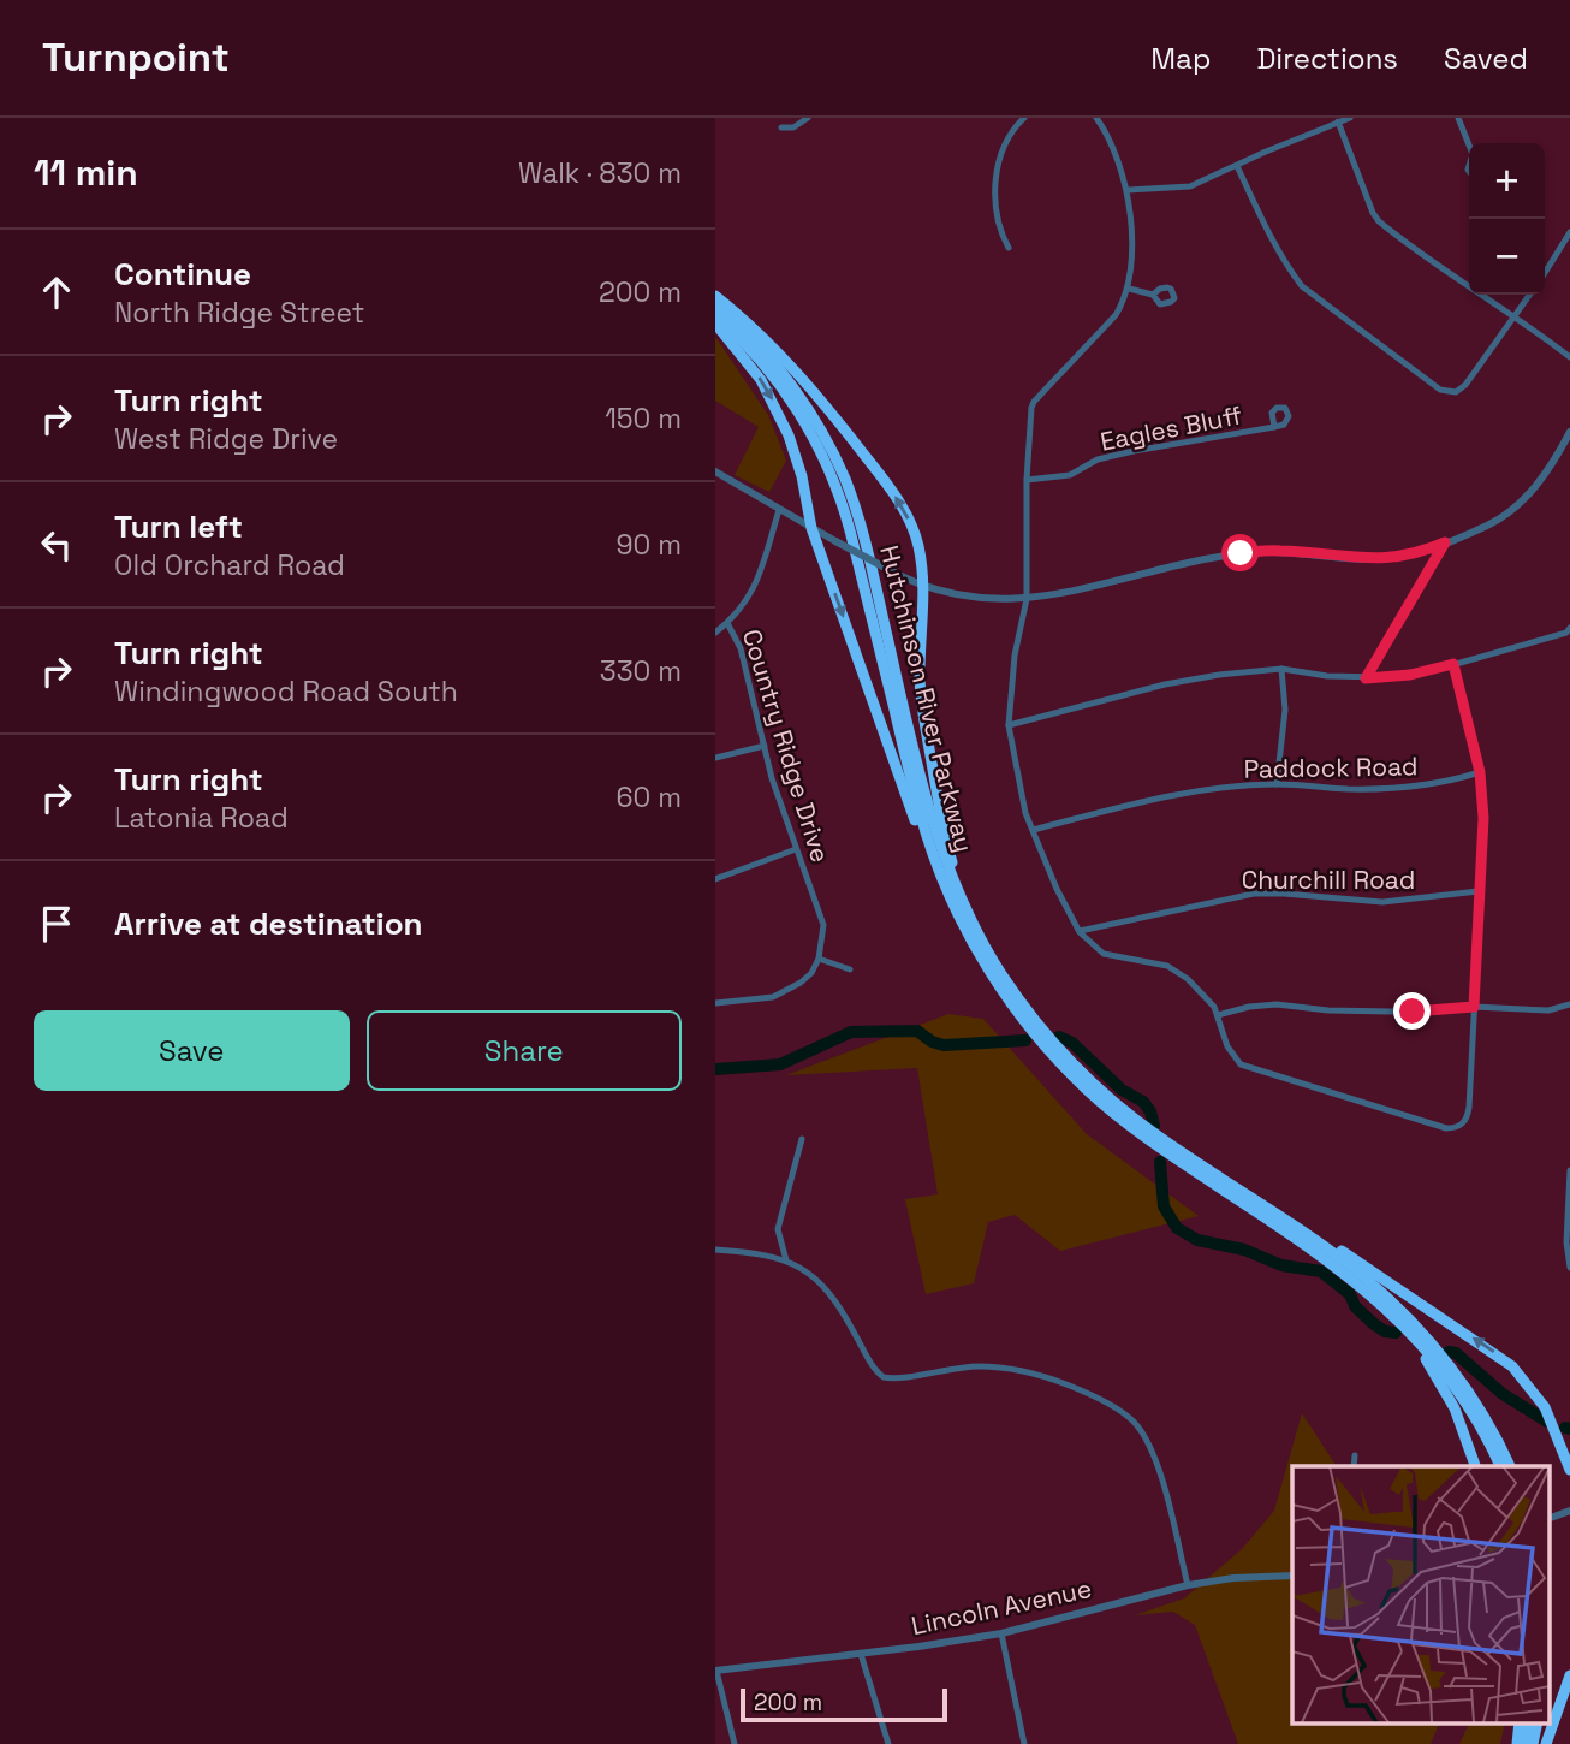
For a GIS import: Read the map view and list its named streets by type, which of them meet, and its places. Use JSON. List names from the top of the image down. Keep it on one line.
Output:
{"streets":{"highway":["Hutchinson River Parkway"],"street":["Eagles Bluff","Country Ridge Drive","Paddock Road","Churchill Road","Lincoln Avenue"]},"scale_bar":"200 m","page":{"header":"Turnpoint","nav":["Map","Directions","Saved"],"heading":["11 min","Walk · 830 m"],"map_buttons":["+","−"],"list":[["Continue","North Ridge Street","200 m"],["Turn right","West Ridge Drive","150 m"],["Turn left","Old Orchard Road","90 m"],["Turn right","Windingwood Road South","330 m"],["Turn right","Latonia Road","60 m"],"Arrive at destination"],"buttons":["Save","Share"],"scale":"200 m"}}
